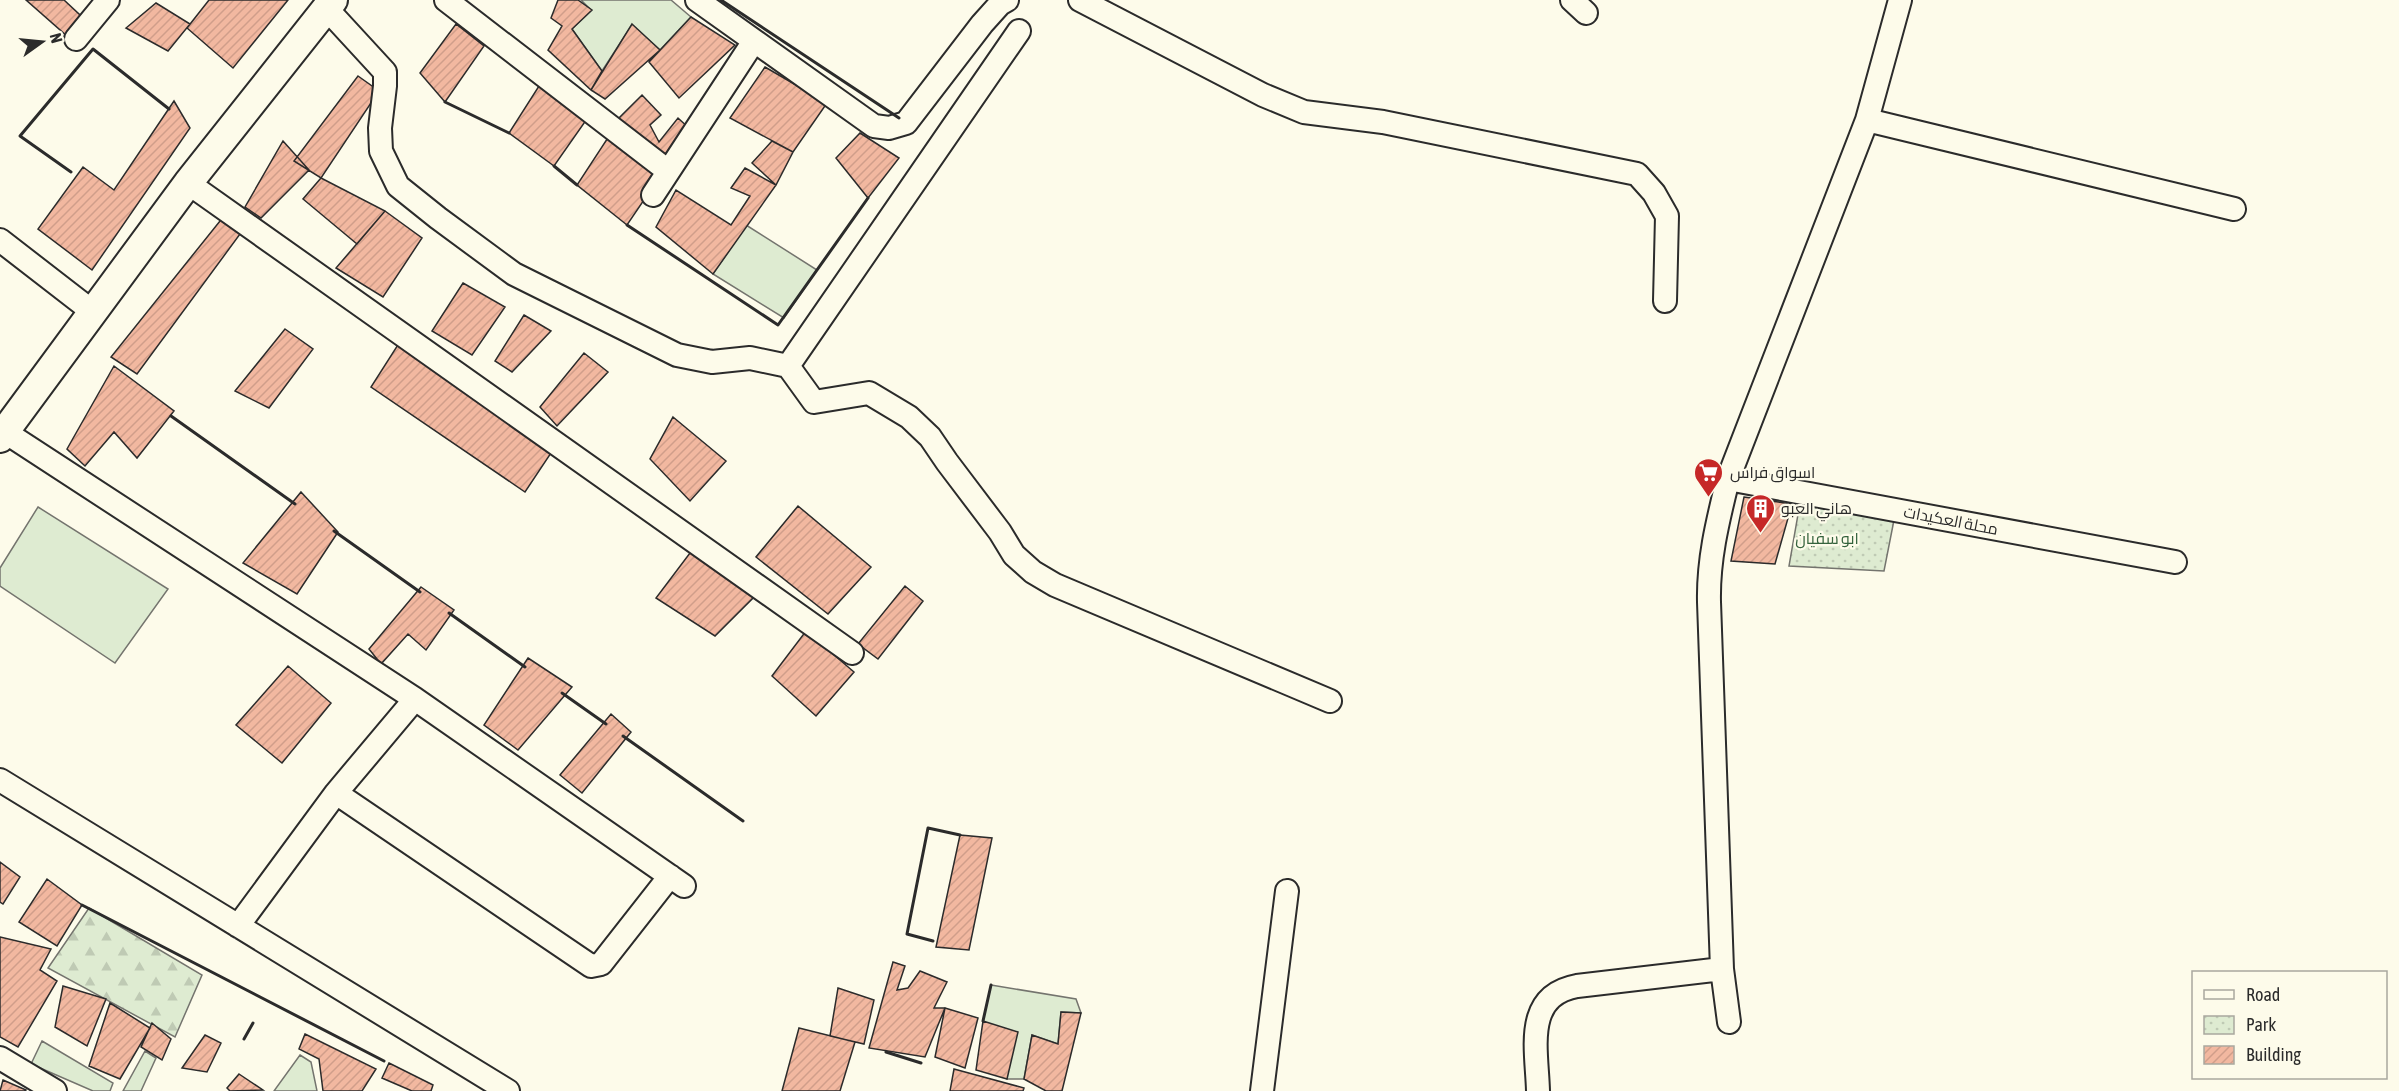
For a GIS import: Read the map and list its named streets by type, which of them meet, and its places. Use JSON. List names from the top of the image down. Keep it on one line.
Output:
{"streets":{"street":["محلة العكيدات"]},"parks":["ابو سفيان"],"places":{"supermarket":["اسواق فراس"],"building":["هاني العبو"]},"legend":["Road","Park","Building"],"north":"right"}
